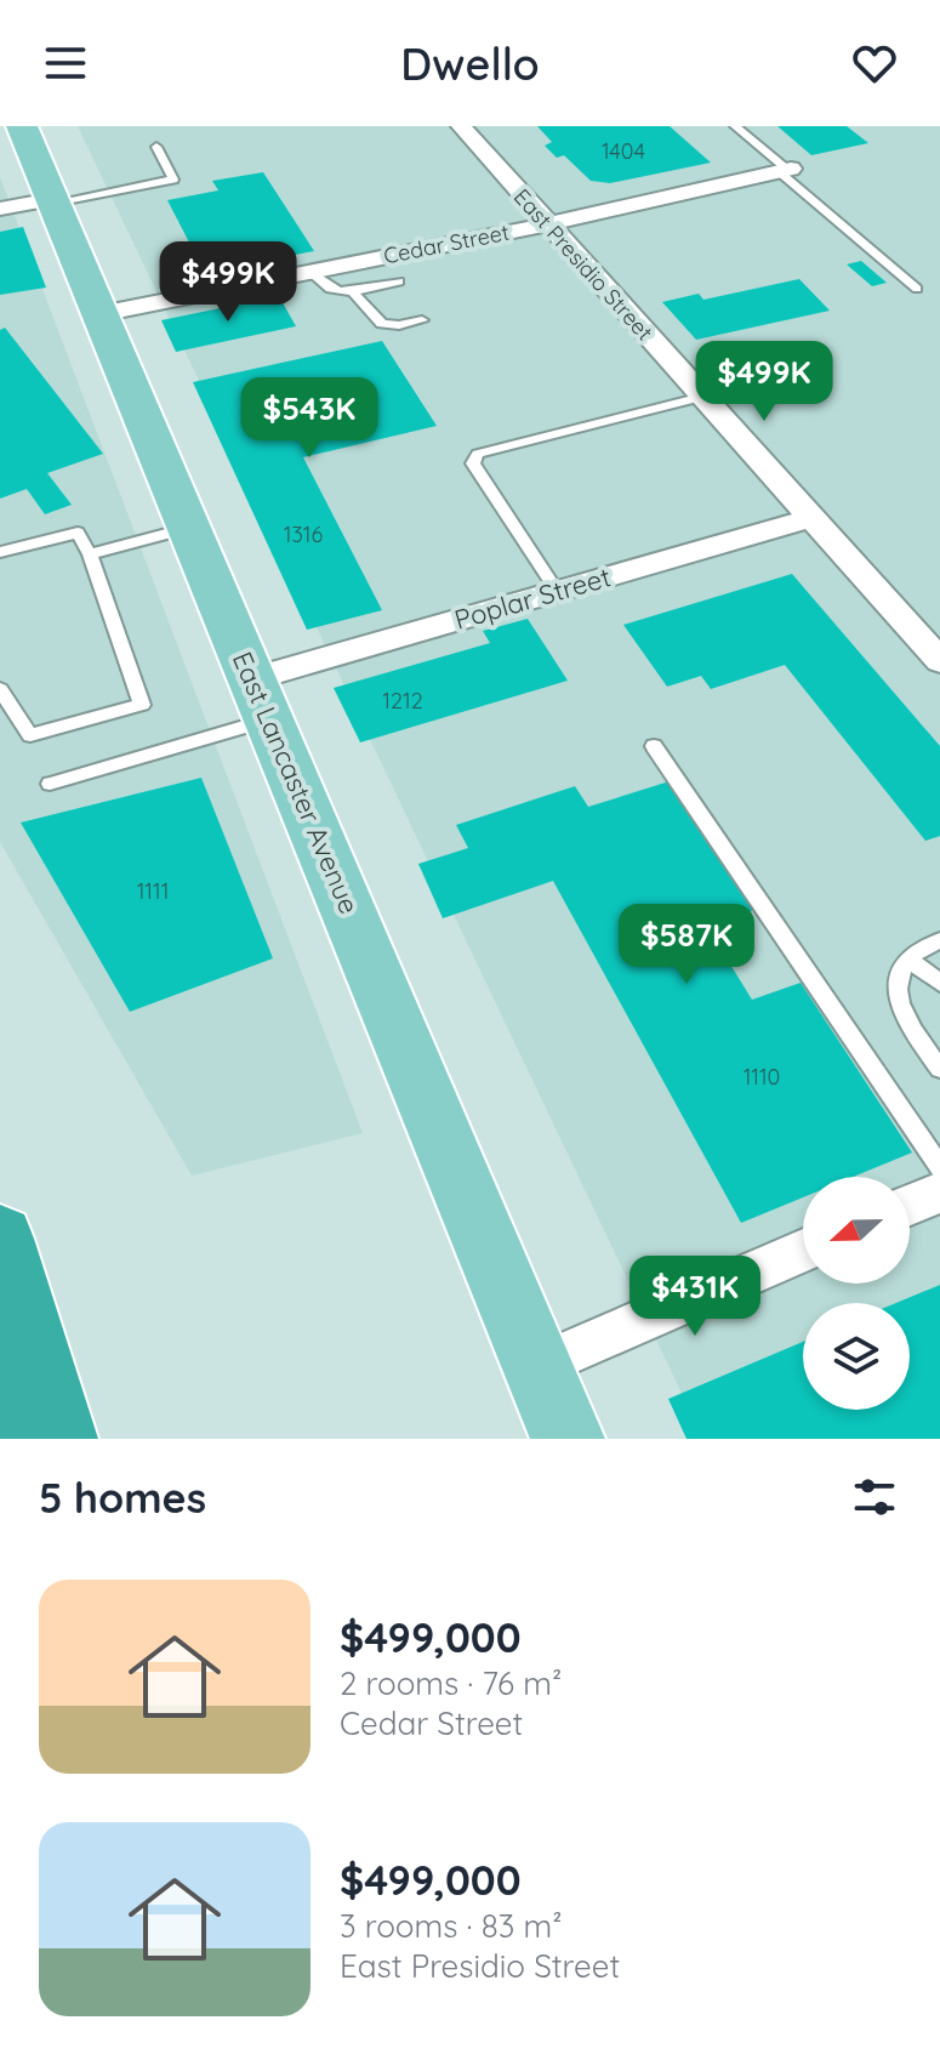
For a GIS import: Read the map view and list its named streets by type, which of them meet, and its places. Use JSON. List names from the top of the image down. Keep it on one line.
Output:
{"streets":{"main road":["East Lancaster Avenue"],"street":["Cedar Street","East Presidio Street","Poplar Street"]},"crossings":[["Cedar Street","East Presidio Street"],["Cedar Street","East Lancaster Avenue"],["East Presidio Street","Poplar Street"],["Poplar Street","East Lancaster Avenue"]],"house_numbers":["1404","1316","1212","1111","1110"],"north":"left","page":{"header":"Dwello","price":["$499K","$499K","$543K","$587K","$431K"],"heading":"5 homes","list":[{"name":"$499,000","note":"2 rooms · 76 m² · Cedar Street"},{"name":"$499,000","note":"3 rooms · 83 m² · East Presidio Street"}]}}
